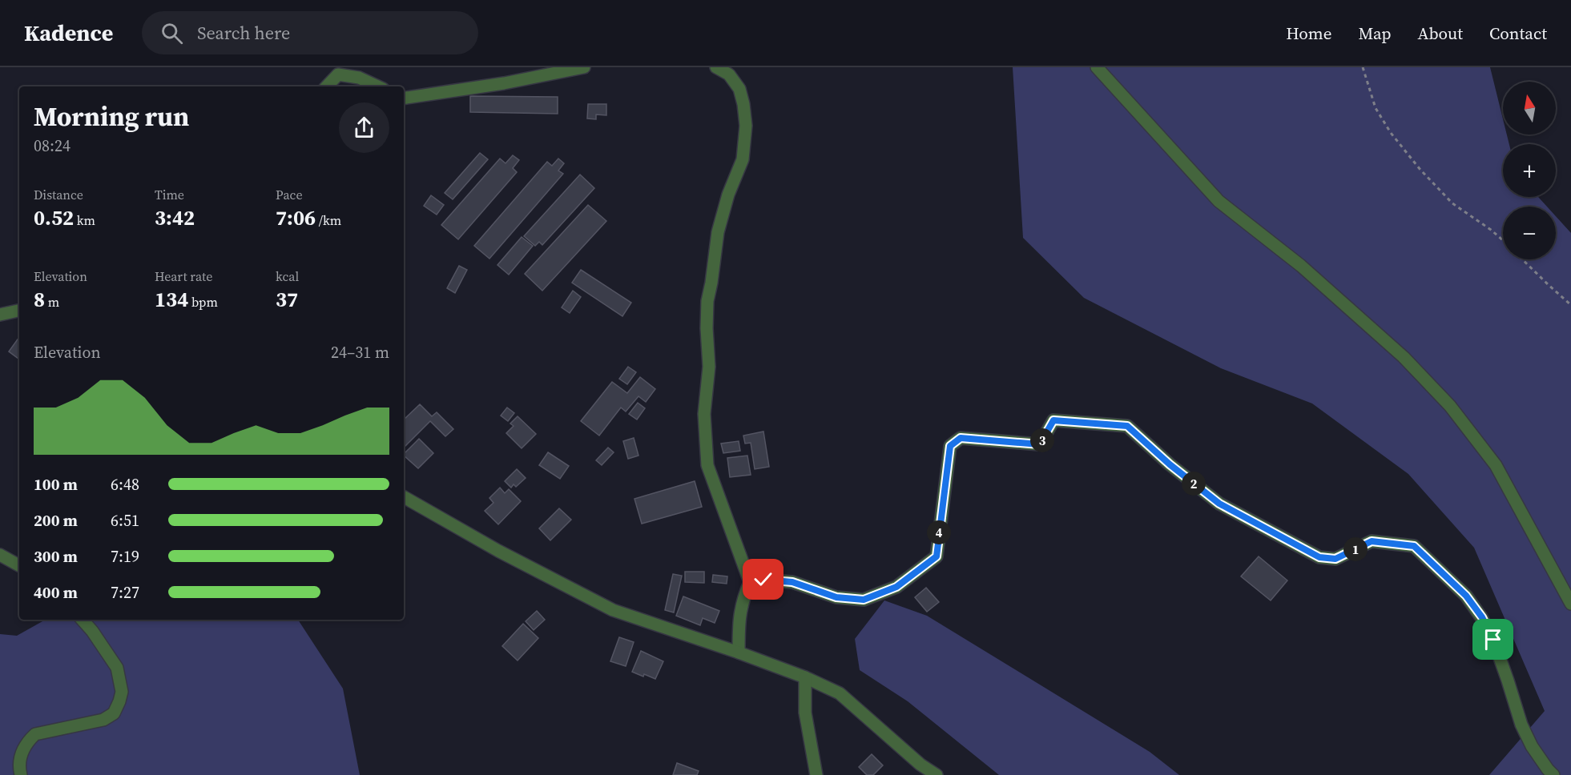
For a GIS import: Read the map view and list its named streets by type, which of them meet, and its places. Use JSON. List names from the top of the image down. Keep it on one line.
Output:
{"north":"top","page":{"header":"Kadence","search":"Search here","nav":["Home","Map","About","Contact"],"map_buttons":["+","−"],"heading":["Morning run","08:24"],"stats":[["Distance","0.52 km"],["Time","3:42"],["Pace","7:06 /km"],["Elevation","8 m"],["Heart rate","134 bpm"],["kcal","37"]],"chart":["Elevation","24–31 m"],"pins":["3","2","4","1"],"list":[{"name":"100 m","note":"6:48"},{"name":"200 m","note":"6:51"},{"name":"300 m","note":"7:19"},{"name":"400 m","note":"7:27"}]}}
